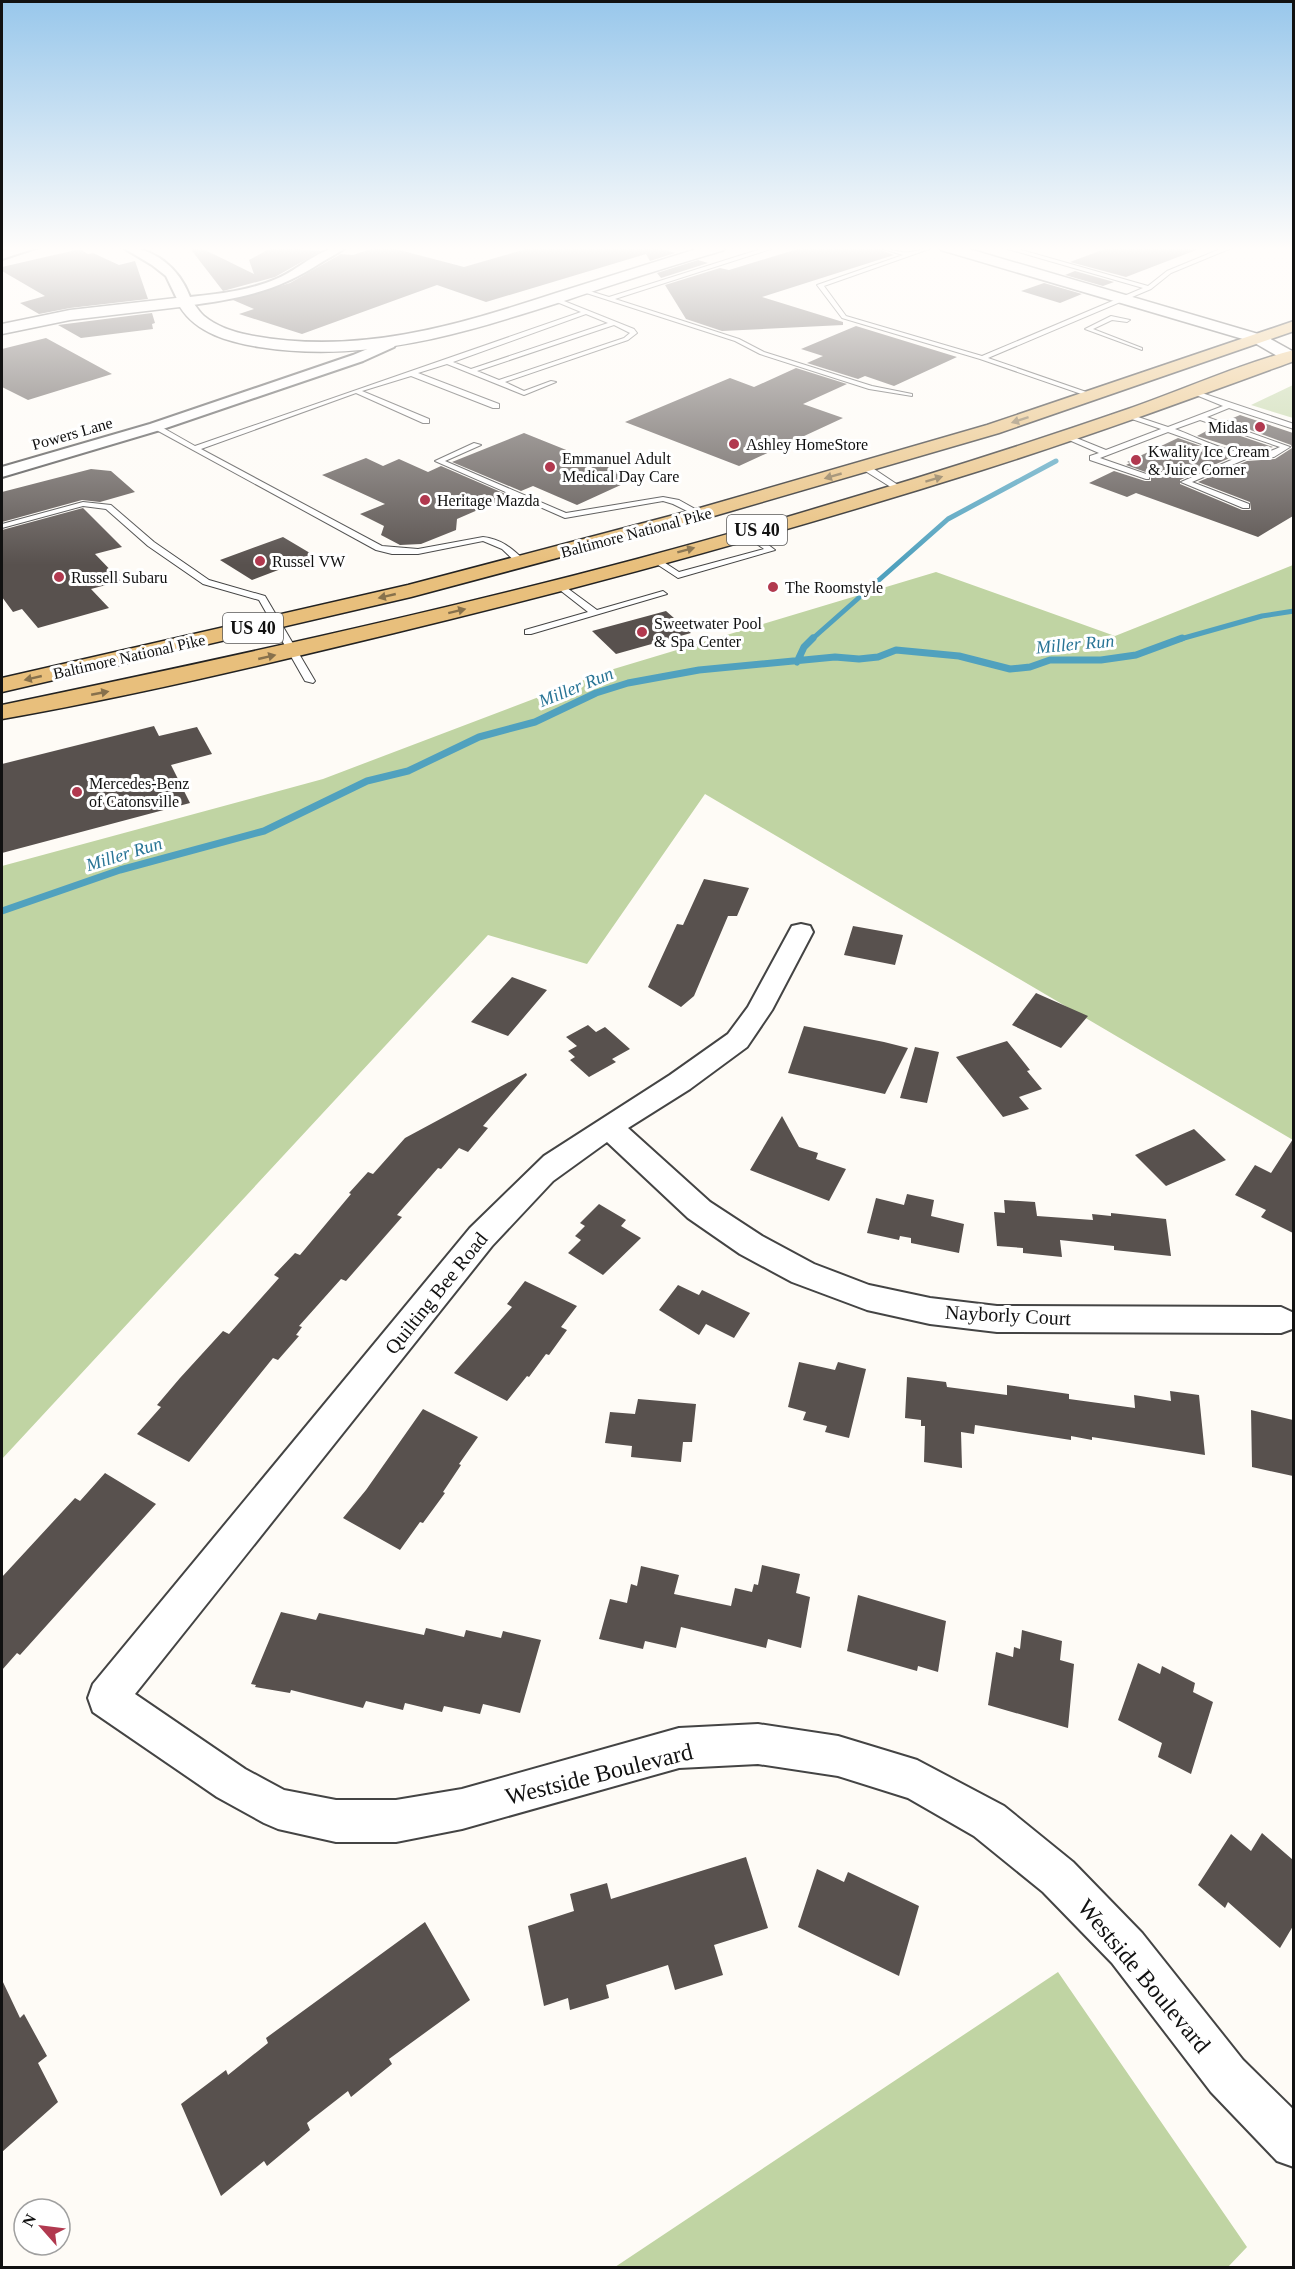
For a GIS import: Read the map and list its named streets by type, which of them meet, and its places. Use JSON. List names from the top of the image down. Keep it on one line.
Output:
{"streets":{"main road":["US 40","Baltimore National Pike"],"street":["Powers Lane","Quilting Bee Road","Nayborly Court","Westside Boulevard"]},"crossings":[["Quilting Bee Road","Nayborly Court"],["Quilting Bee Road","Westside Boulevard"]],"water":["Miller Run"],"places":["Midas","Ashley HomeStore","Kwality Ice Cream & Juice Corner","Emmanuel Adult Medical Day Care","Heritage Mazda","Russel VW","Russell Subaru","The Roomstyle","Sweetwater Pool & Spa Center","Mercedes-Benz of Catonsville"],"north":"top left"}
